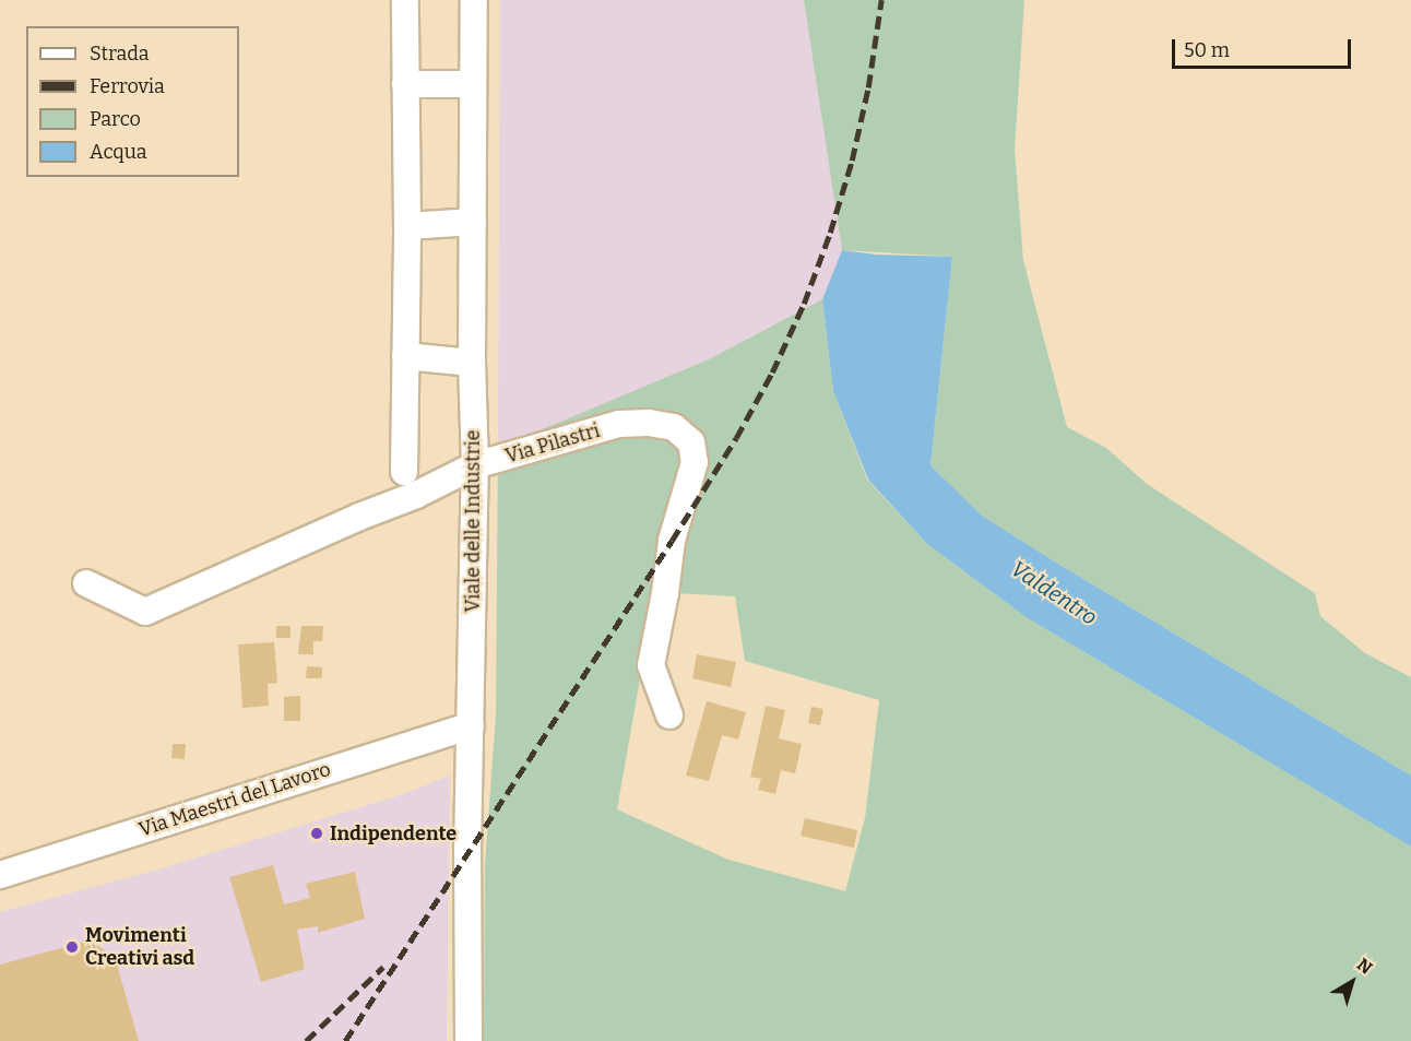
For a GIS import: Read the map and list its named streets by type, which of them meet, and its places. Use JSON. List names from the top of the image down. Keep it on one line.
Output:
{"streets":{"street":["Via Pilastri","Viale delle Industrie","Via Maestri del Lavoro"]},"crossings":[["Via Pilastri","Viale delle Industrie"],["Viale delle Industrie","Via Maestri del Lavoro"]],"water":["Valdentro"],"places":["Indipendente","Movimenti Creativi asd"],"legend":["Strada","Ferrovia","Parco","Acqua"],"scale_bar":"50 m","north":"top right"}
